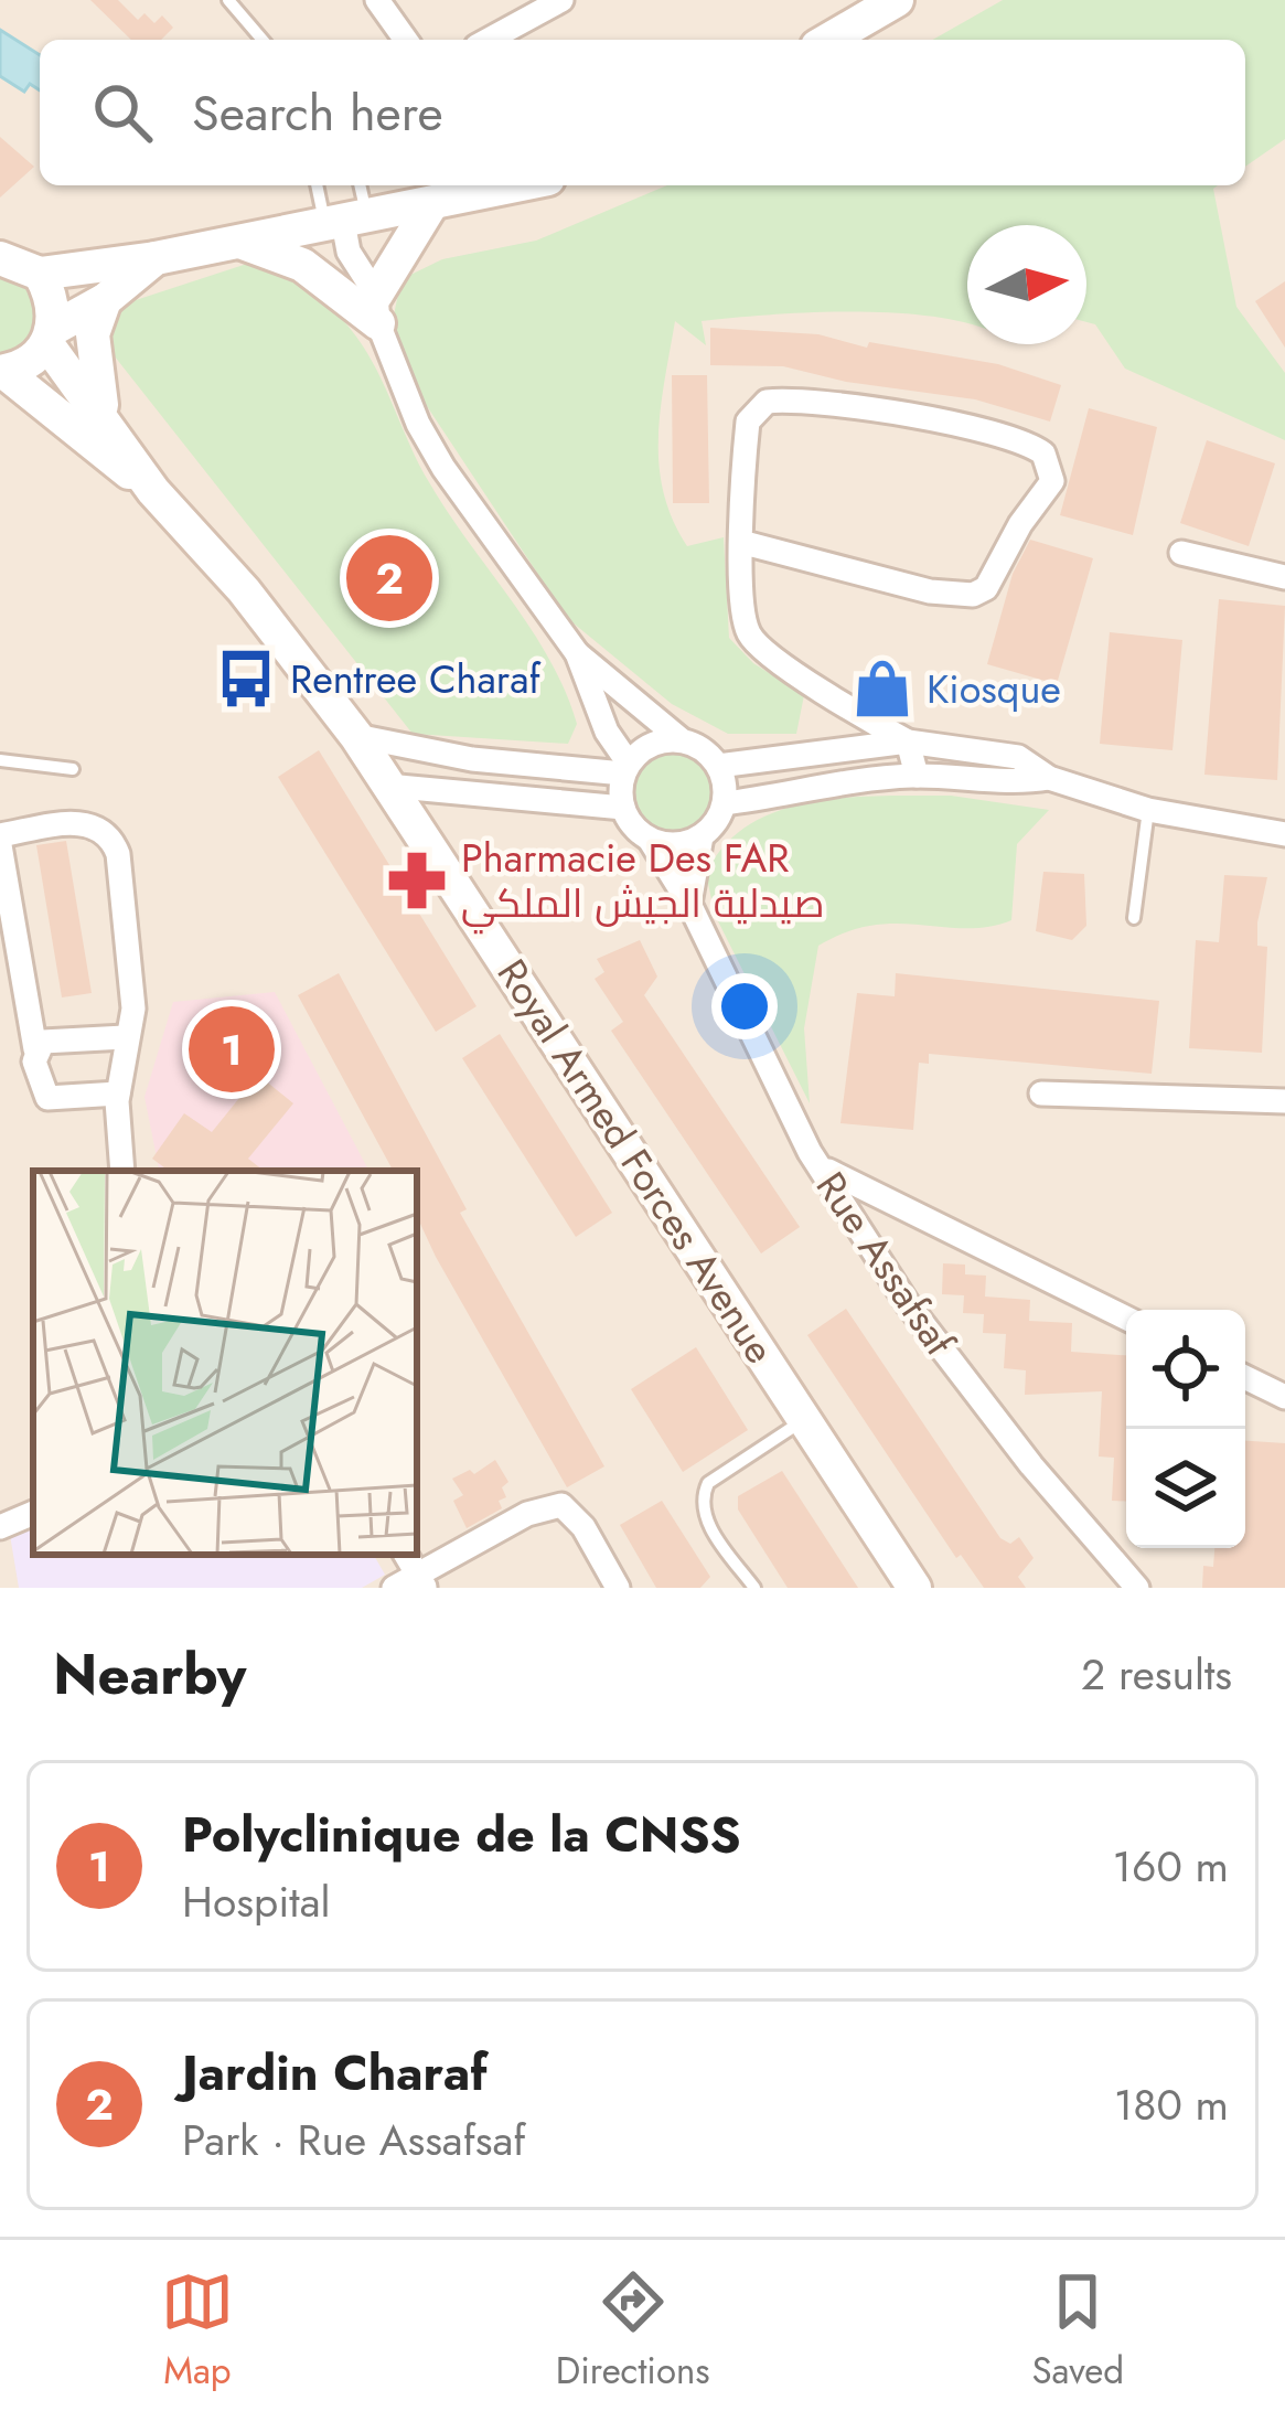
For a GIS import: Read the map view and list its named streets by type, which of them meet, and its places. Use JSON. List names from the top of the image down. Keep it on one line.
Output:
{"streets":{"main road":["Royal Armed Forces Avenue"],"street":["Rue Assafsaf"]},"places":{"bus stop":["Rentree Charaf"],"shop":["Kiosque"],"pharmacy":["Pharmacie Des FAR صيدلية الجيش الملكي"]},"north":"right","page":{"search":"Search here","pins":["2","1"],"heading":["Nearby","2 results"],"list":[{"mark":"1","name":"Polyclinique de la CNSS","note":"Hospital","value":"160 m"},{"mark":"2","name":"Jardin Charaf","note":"Park · Rue Assafsaf","value":"180 m"}],"nav":["Map","Directions","Saved"]}}
